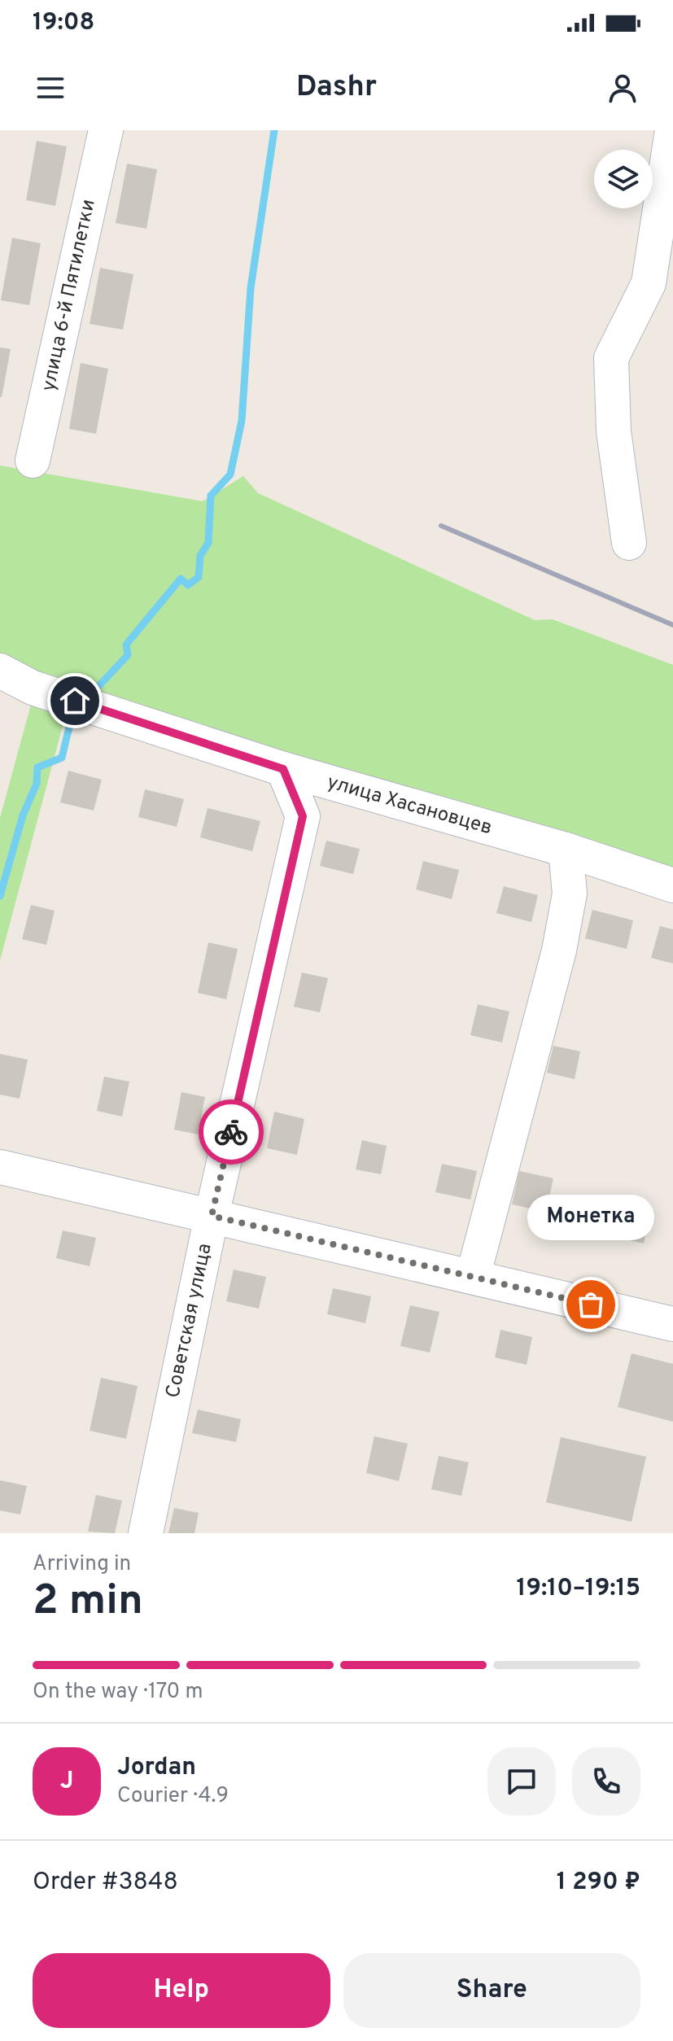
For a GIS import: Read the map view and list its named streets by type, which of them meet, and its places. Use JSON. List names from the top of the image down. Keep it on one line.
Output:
{"streets":{"street":["улица 6-й Пятилетки","улица Хасановцев","Советская улица"]},"crossings":[["улица Хасановцев","Советская улица"]],"places":["Монетка"],"page":{"status":"19:08","header":"Dashr","bubble":"Монетка","heading":["2 min","Arriving in","19:10–19:15"],"panel":["Jordan","Courier · 4.9","Order #3848","1 290 ₽"],"bar":"On the way · 170 m","round":"J","buttons":["Help","Share"]}}
